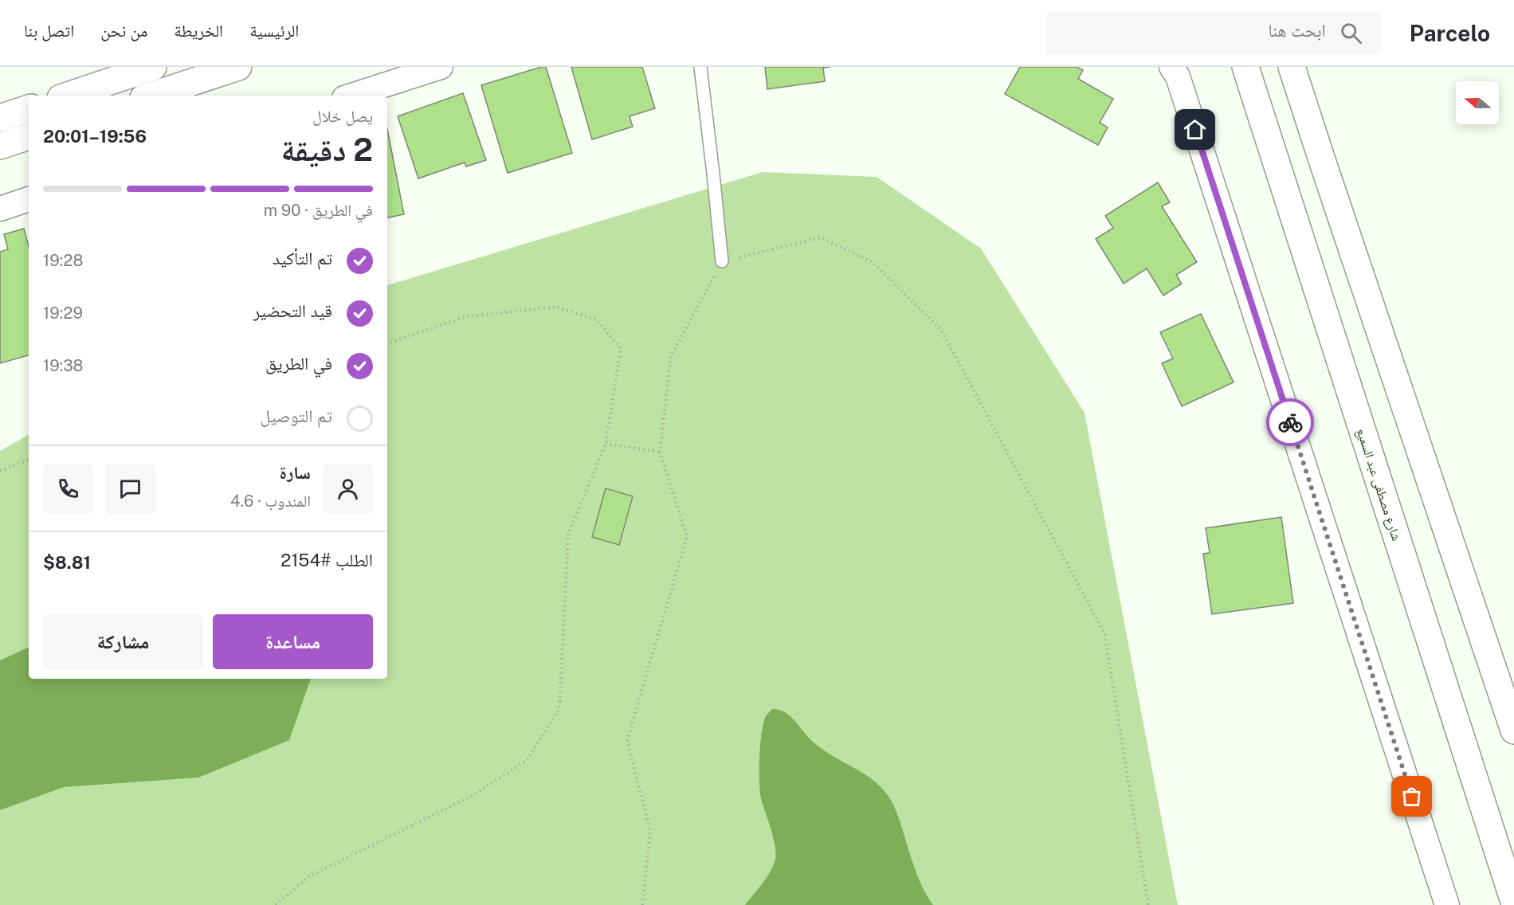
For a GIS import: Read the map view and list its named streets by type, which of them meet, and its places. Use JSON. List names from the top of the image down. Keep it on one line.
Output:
{"streets":{"street":["شارع مصطفى عبد السميع"]},"north":"left","page":{"header":"Parcelo","search":"ابحث هنا","nav":["الرئيسية","الخريطة","من نحن","اتصل بنا"],"heading":["2 دقيقة","يصل خلال","19:56–20:01"],"panel":["سارة","المندوب · 4.6","الطلب #2154","$8.81"],"bar":"في الطريق · 90 m","list":[["تم التأكيد","19:28"],["قيد التحضير","19:29"],["في الطريق","19:38"],"تم التوصيل"],"buttons":["مساعدة","مشاركة"]}}
